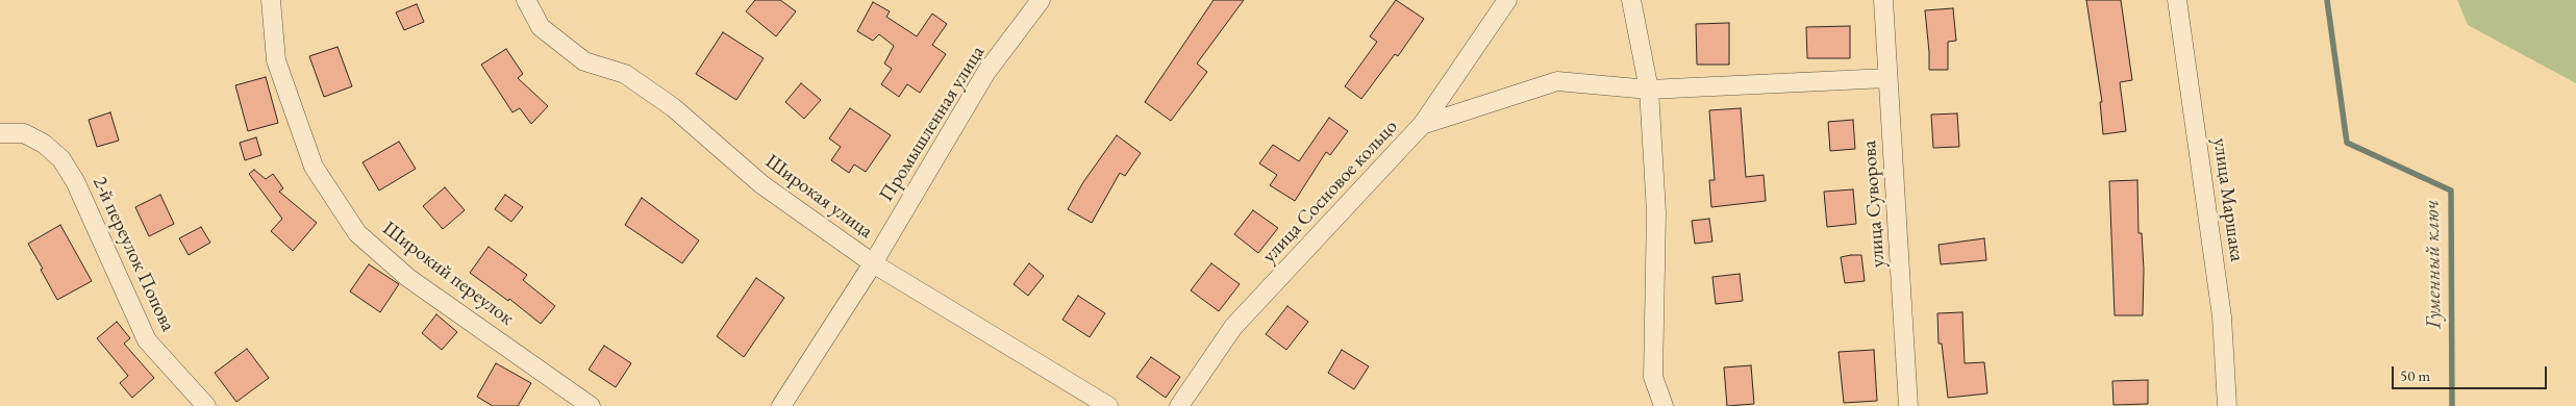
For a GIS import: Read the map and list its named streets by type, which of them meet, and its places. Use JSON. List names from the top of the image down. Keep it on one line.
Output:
{"streets":{"street":["Промышленная улица","улица Сосновое кольцо","Широкая улица","улица Маршака","улица Суворова","2-й переулок Попова","Широкий переулок"]},"crossings":[["Промышленная улица","Широкая улица"]],"water":["Гуменный ключ"],"scale_bar":"50 m"}
